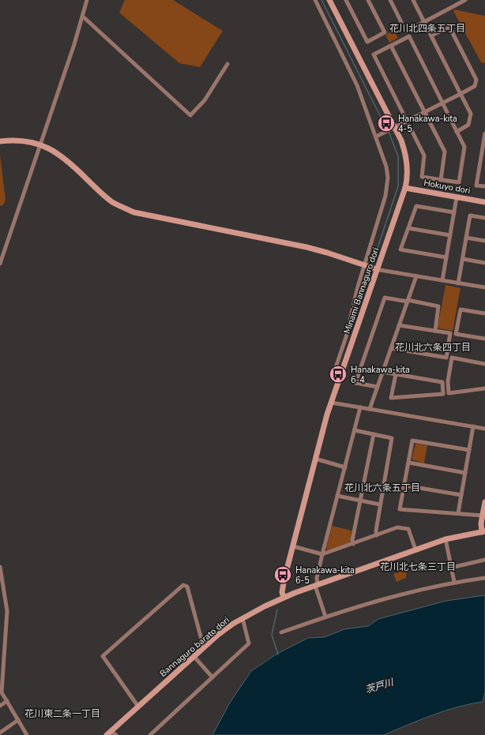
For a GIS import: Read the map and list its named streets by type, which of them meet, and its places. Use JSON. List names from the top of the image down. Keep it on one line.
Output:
{"streets":{"street":["Hokuyo dori","Minami Bannaguro dori","Bannaguro barato dori"]},"crossings":[["Hokuyo dori","Minami Bannaguro dori"],["Minami Bannaguro dori","Bannaguro barato dori"]],"districts":["花川北四条五丁目","花川北六条四丁目","花川北六条五丁目","花川北七条三丁目","花川東二条一丁目"],"water":["茨戸川"],"places":{"bus stop":["Hanakawa-kita 4-5","Hanakawa-kita 6-4","Hanakawa-kita 6-5"]}}
